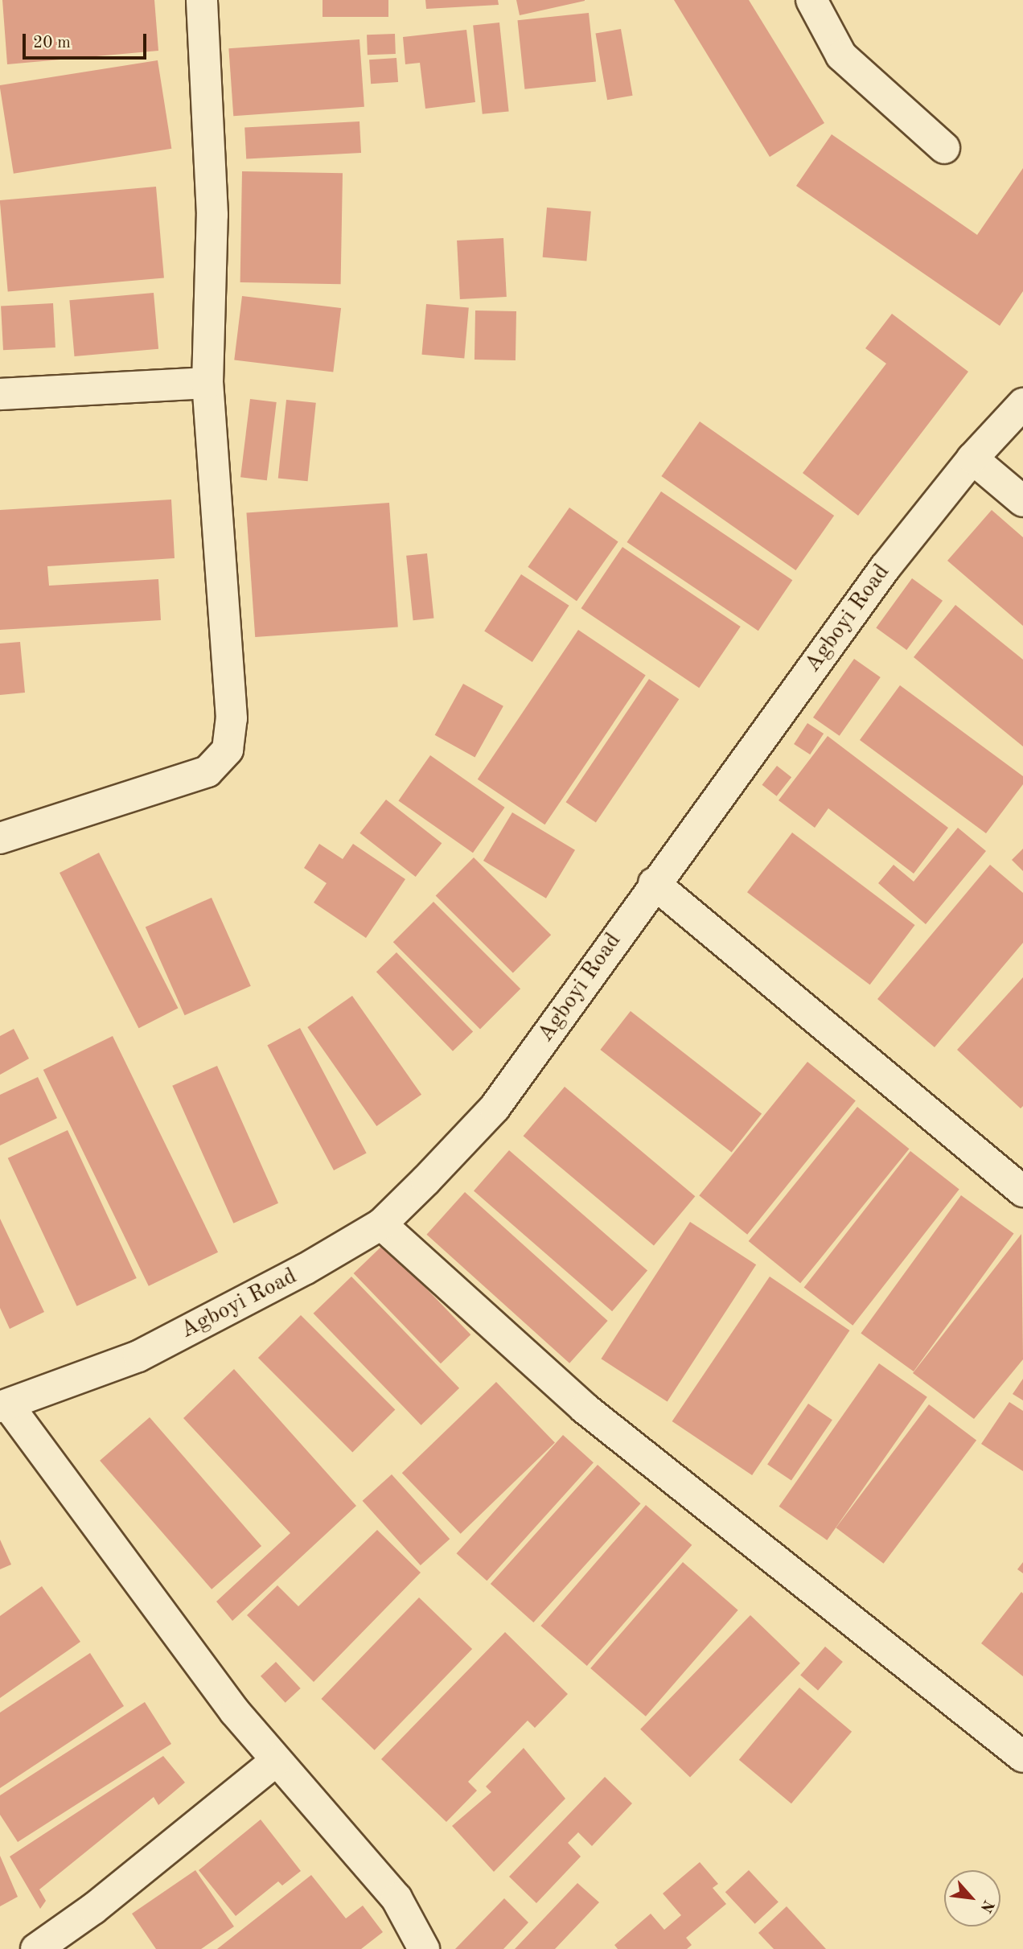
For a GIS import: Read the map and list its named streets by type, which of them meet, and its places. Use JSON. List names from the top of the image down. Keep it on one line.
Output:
{"streets":{"street":["Agboyi Road"]},"scale_bar":"20 m","north":"bottom right"}
